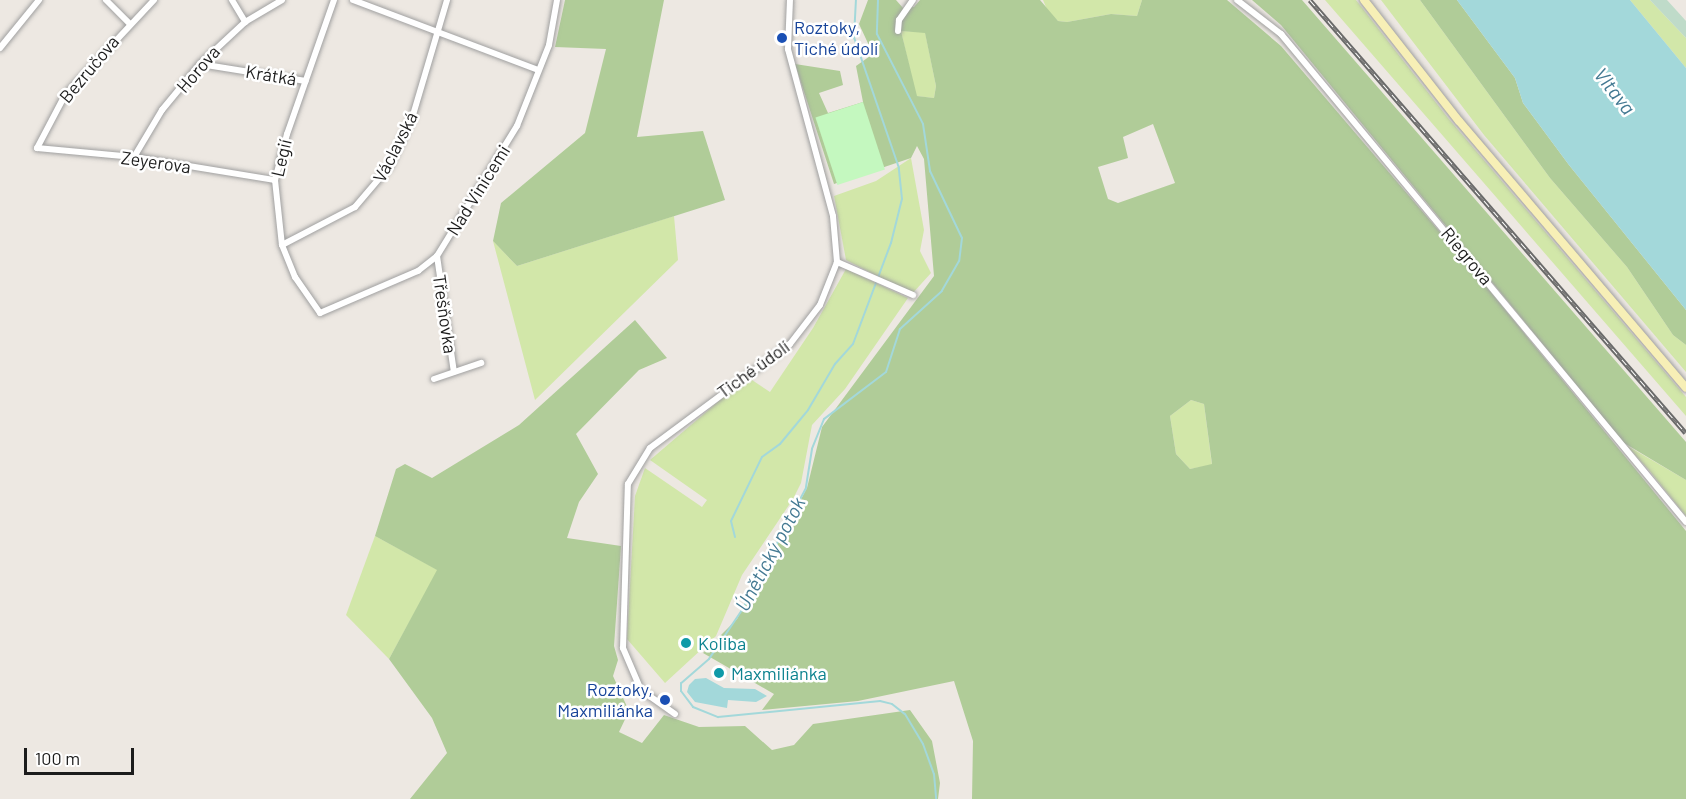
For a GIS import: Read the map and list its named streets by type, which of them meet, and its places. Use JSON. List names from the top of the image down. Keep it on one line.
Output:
{"streets":{"street":["Bezručova","Horova","Krátká","Václavská","Legií","Zeyerova","Nad Vinicemi","Riegrova","Třešňovka","Tiché údolí"]},"crossings":[["Bezručova","Zeyerova"],["Horova","Krátká"],["Horova","Zeyerova"],["Krátká","Legií"],["Václavská","Legií"],["Legií","Zeyerova"],["Legií","Nad Vinicemi"],["Nad Vinicemi","Třešňovka"]],"water":["Vltava","Únětický potok"],"places":["Roztoky, Tiché údolí","Koliba","Maxmiliánka","Roztoky, Maxmiliánka"],"scale_bar":"100 m"}
